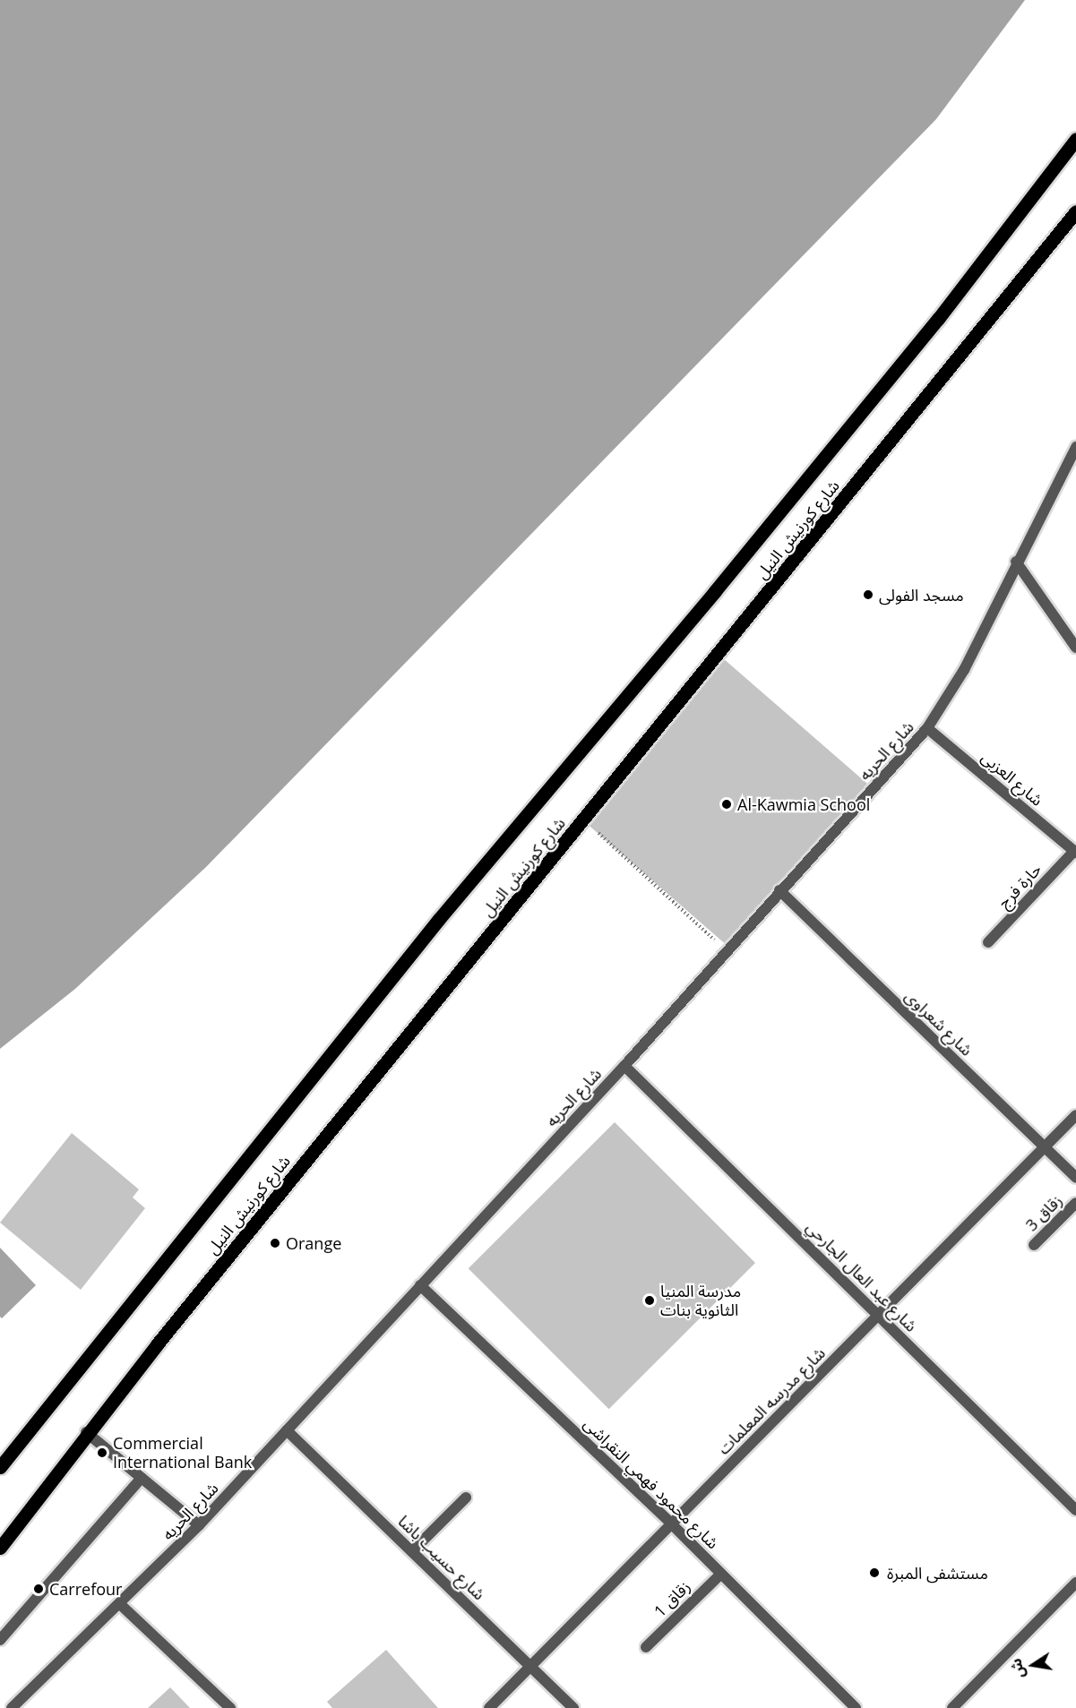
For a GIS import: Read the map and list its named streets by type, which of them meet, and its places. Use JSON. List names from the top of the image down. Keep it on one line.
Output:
{"streets":{"main road":["شارع كورنيش النيل"],"street":["شارع الحريه","شارع العزبى","حارة فرج","شارع شعراوى","زقاق 3","شارع عبد العال الجارحي","شارع مدرسه المعلمات","شارع محمود فهمي النقراشى","شارع حسيب باشا","زقاق 1"]},"crossings":[["شارع الحريه","شارع العزبى"],["شارع الحريه","شارع شعراوى"],["شارع الحريه","شارع عبد العال الجارحي"],["شارع الحريه","شارع محمود فهمي النقراشى"],["شارع الحريه","شارع حسيب باشا"],["شارع العزبى","حارة فرج"],["شارع شعراوى","شارع مدرسه المعلمات"],["شارع عبد العال الجارحي","شارع مدرسه المعلمات"],["شارع مدرسه المعلمات","شارع محمود فهمي النقراشى"],["شارع مدرسه المعلمات","شارع حسيب باشا"],["شارع محمود فهمي النقراشى","زقاق 1"]],"places":["مسجد الفولى","Al-Kawmia School","Orange","مدرسة المنيا الثانوية بنات","Commercial International Bank","مستشفى المبرة","Carrefour"],"north":"left"}
